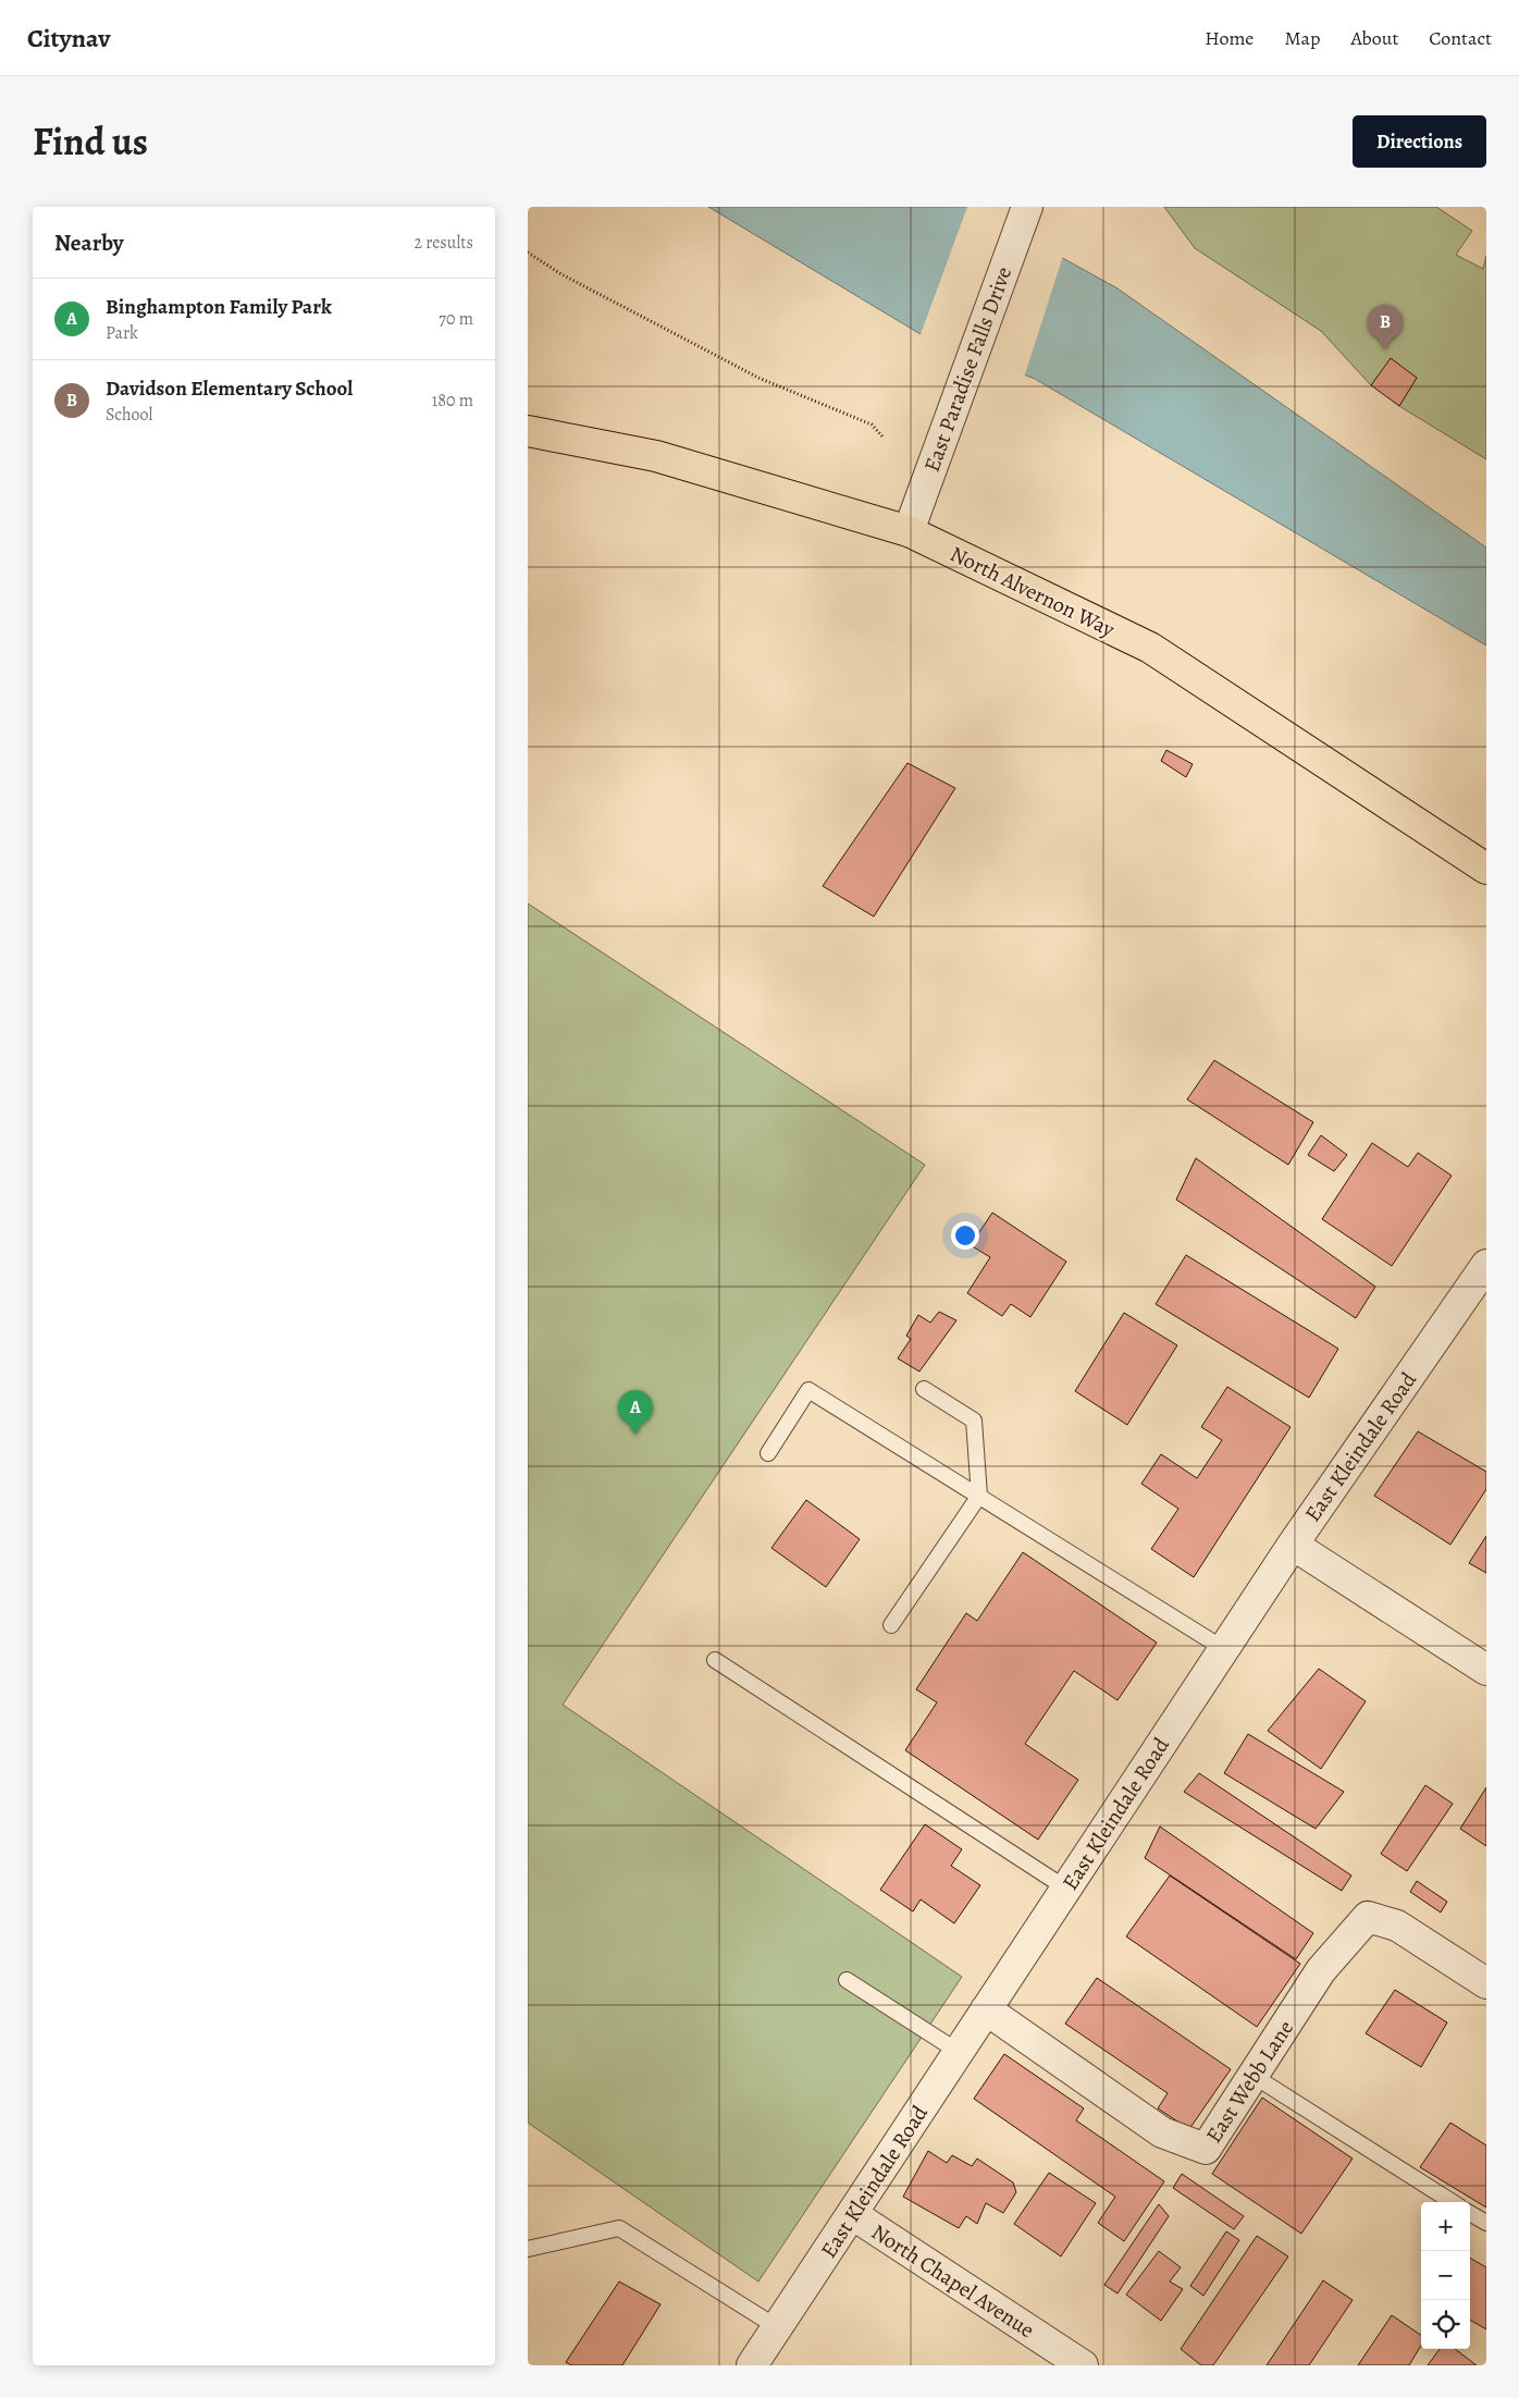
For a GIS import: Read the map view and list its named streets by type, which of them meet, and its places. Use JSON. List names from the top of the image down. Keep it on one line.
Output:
{"streets":{"main road":["North Alvernon Way"],"street":["East Paradise Falls Drive","East Kleindale Road","East Webb Lane","North Chapel Avenue"]},"crossings":[["East Paradise Falls Drive","North Alvernon Way"],["East Kleindale Road","East Webb Lane"],["East Kleindale Road","North Chapel Avenue"]],"page":{"header":"Citynav","nav":["Home","Map","About","Contact"],"title":"Find us","buttons":"Directions","heading":["Nearby","2 results"],"list":[{"mark":"A","name":"Binghampton Family Park","note":"Park","value":"70 m"},{"mark":"B","name":"Davidson Elementary School","note":"School","value":"180 m"}],"pins":["B","A"],"map_buttons":["+","−"]}}
